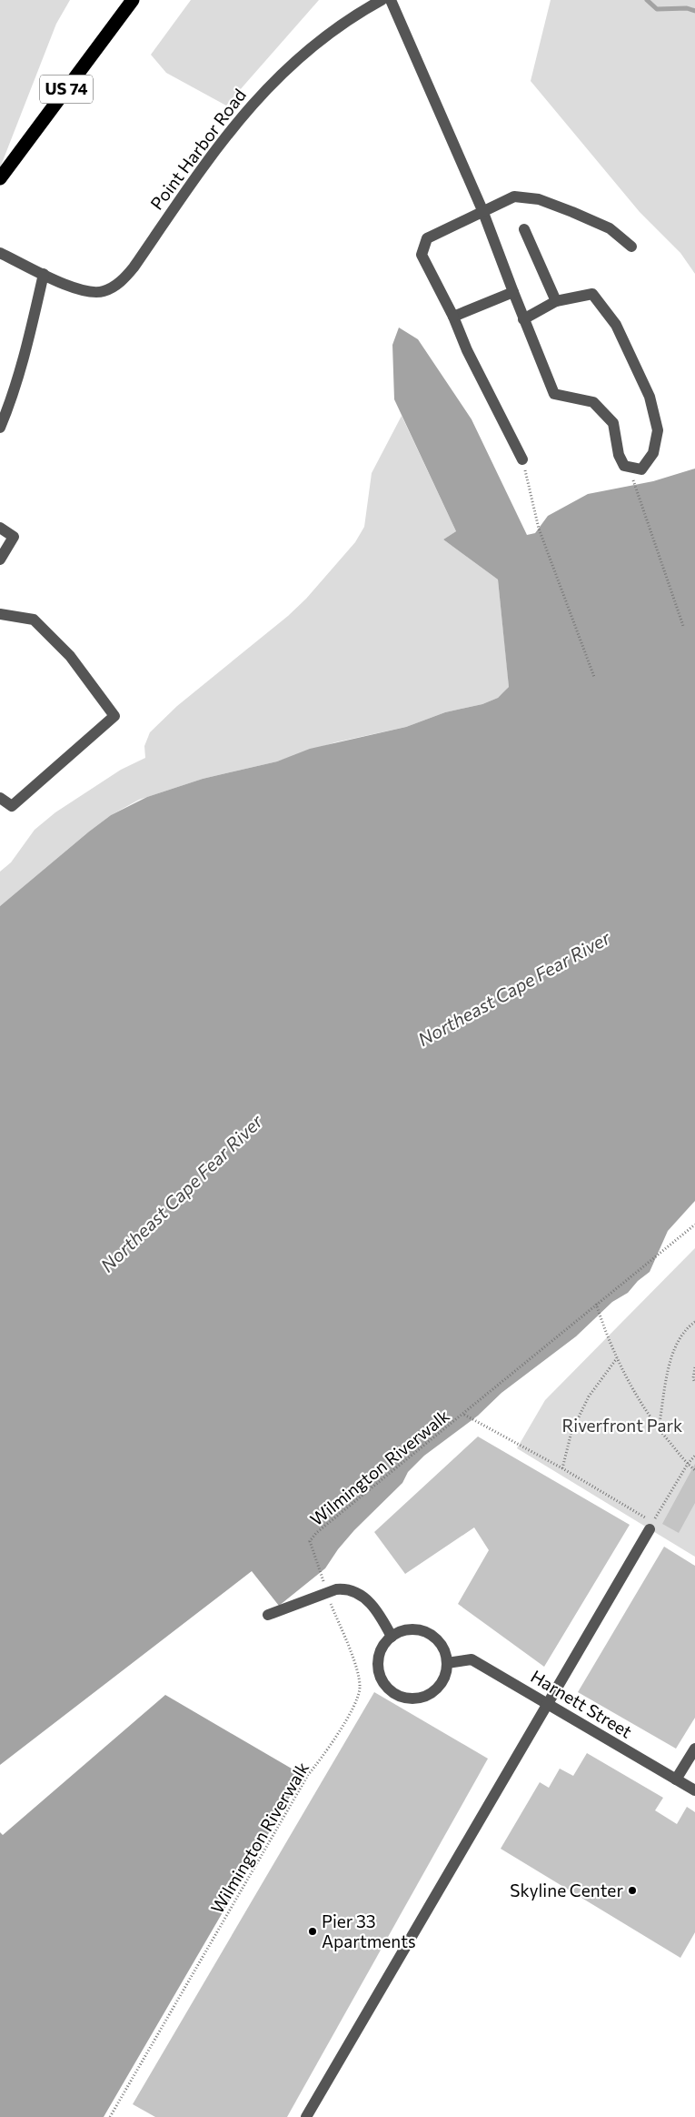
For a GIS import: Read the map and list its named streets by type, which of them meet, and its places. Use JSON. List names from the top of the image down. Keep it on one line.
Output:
{"streets":{"highway":["US 74"],"street":["Point Harbor Road","Harnett Street"],"path":["Wilmington Riverwalk"]},"water":["Northeast Cape Fear River"],"parks":["Riverfront Park"],"places":["Skyline Center","Pier 33 Apartments"]}
